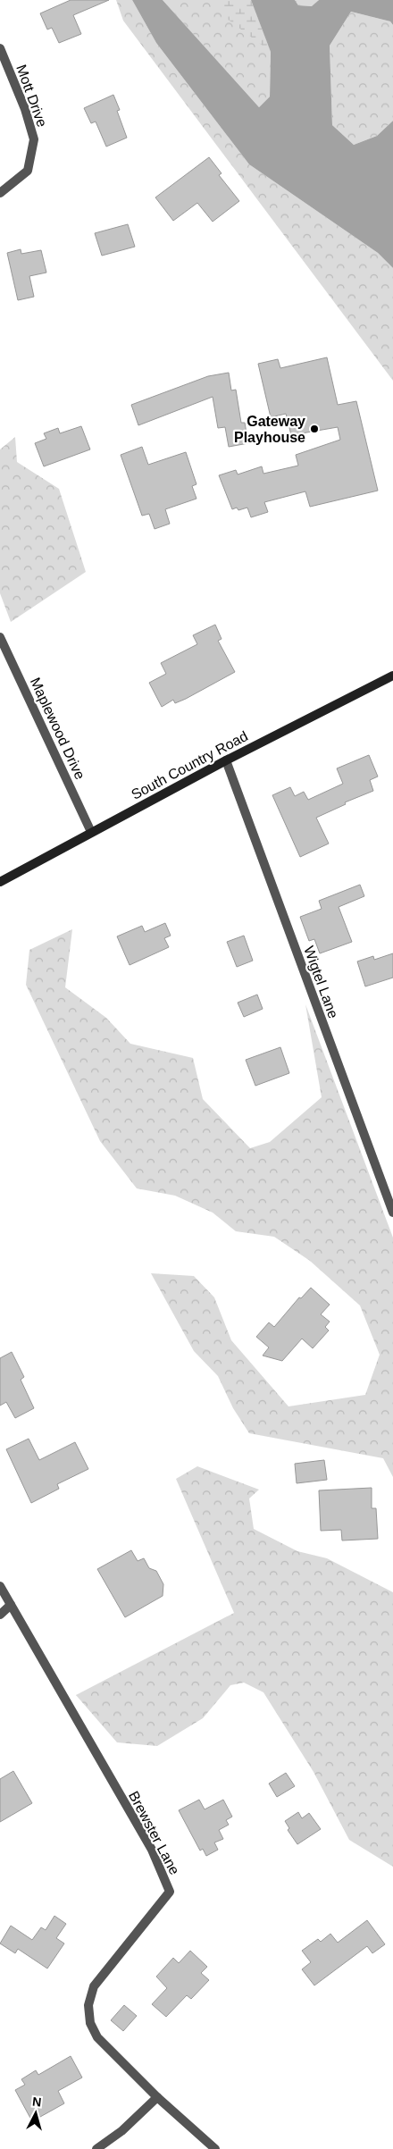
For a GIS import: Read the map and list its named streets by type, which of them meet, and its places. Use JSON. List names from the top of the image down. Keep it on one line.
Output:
{"streets":{"main road":["South Country Road"],"street":["Mott Drive","Maplewood Drive","Wigtel Lane","Brewster Lane"]},"crossings":[["Maplewood Drive","South Country Road"],["South Country Road","Wigtel Lane"]],"places":["Gateway Playhouse"],"north":"top"}
